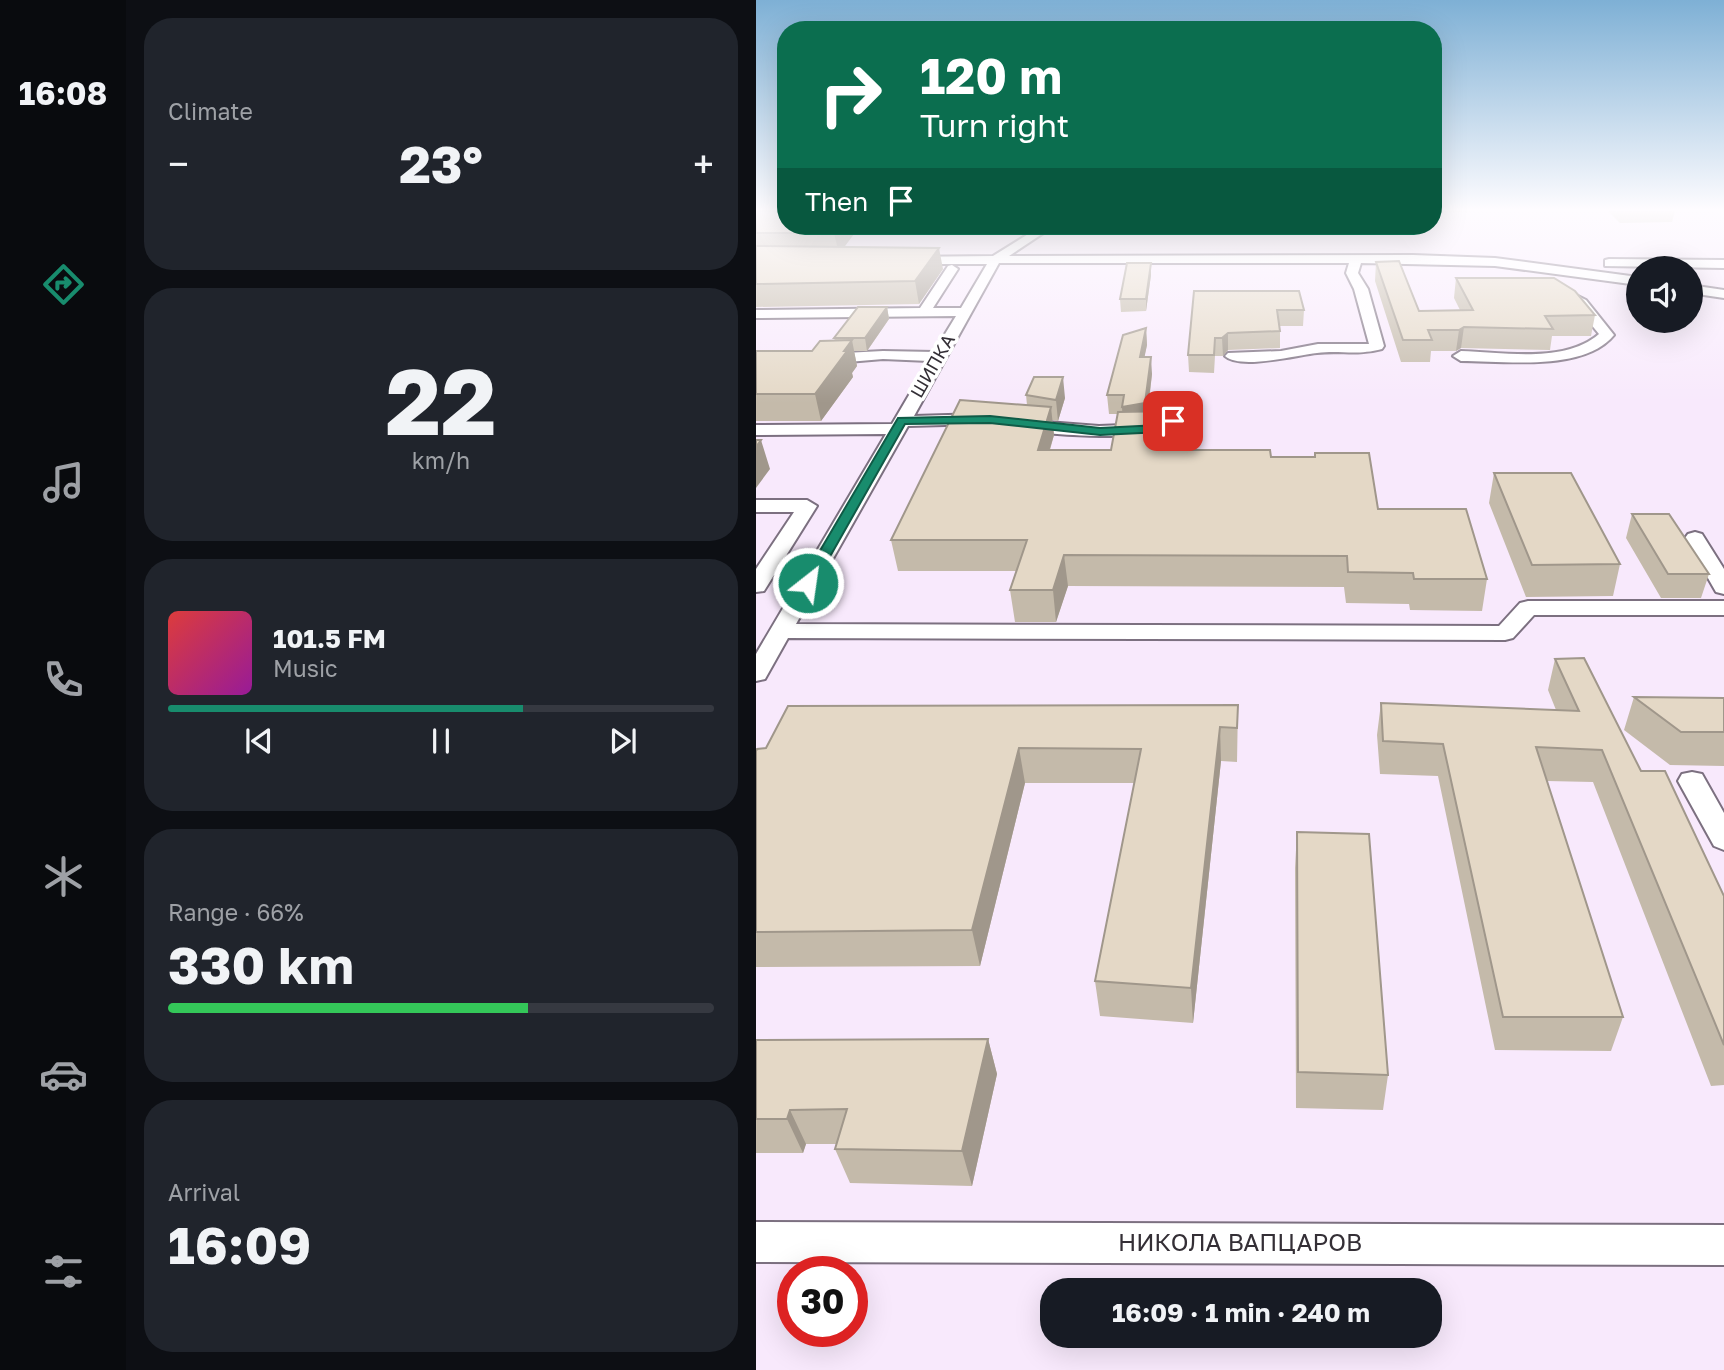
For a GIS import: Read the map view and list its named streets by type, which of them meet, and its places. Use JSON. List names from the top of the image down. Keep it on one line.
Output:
{"streets":{"street":["ШИПКА","НИКОЛА ВАПЦАРОВ"]},"page":{"tabs":"16:08","tile":["Climate",["22","km/h"],["Range · 66%","330 km"],["Arrival","16:09"]],"turn":["120 m","Turn right"],"heat":["−","23°","+"],"then":"Then","song":["101.5 FM","Music"],"limit":"30","trip":"16:09 · 1 min · 240 m"}}
